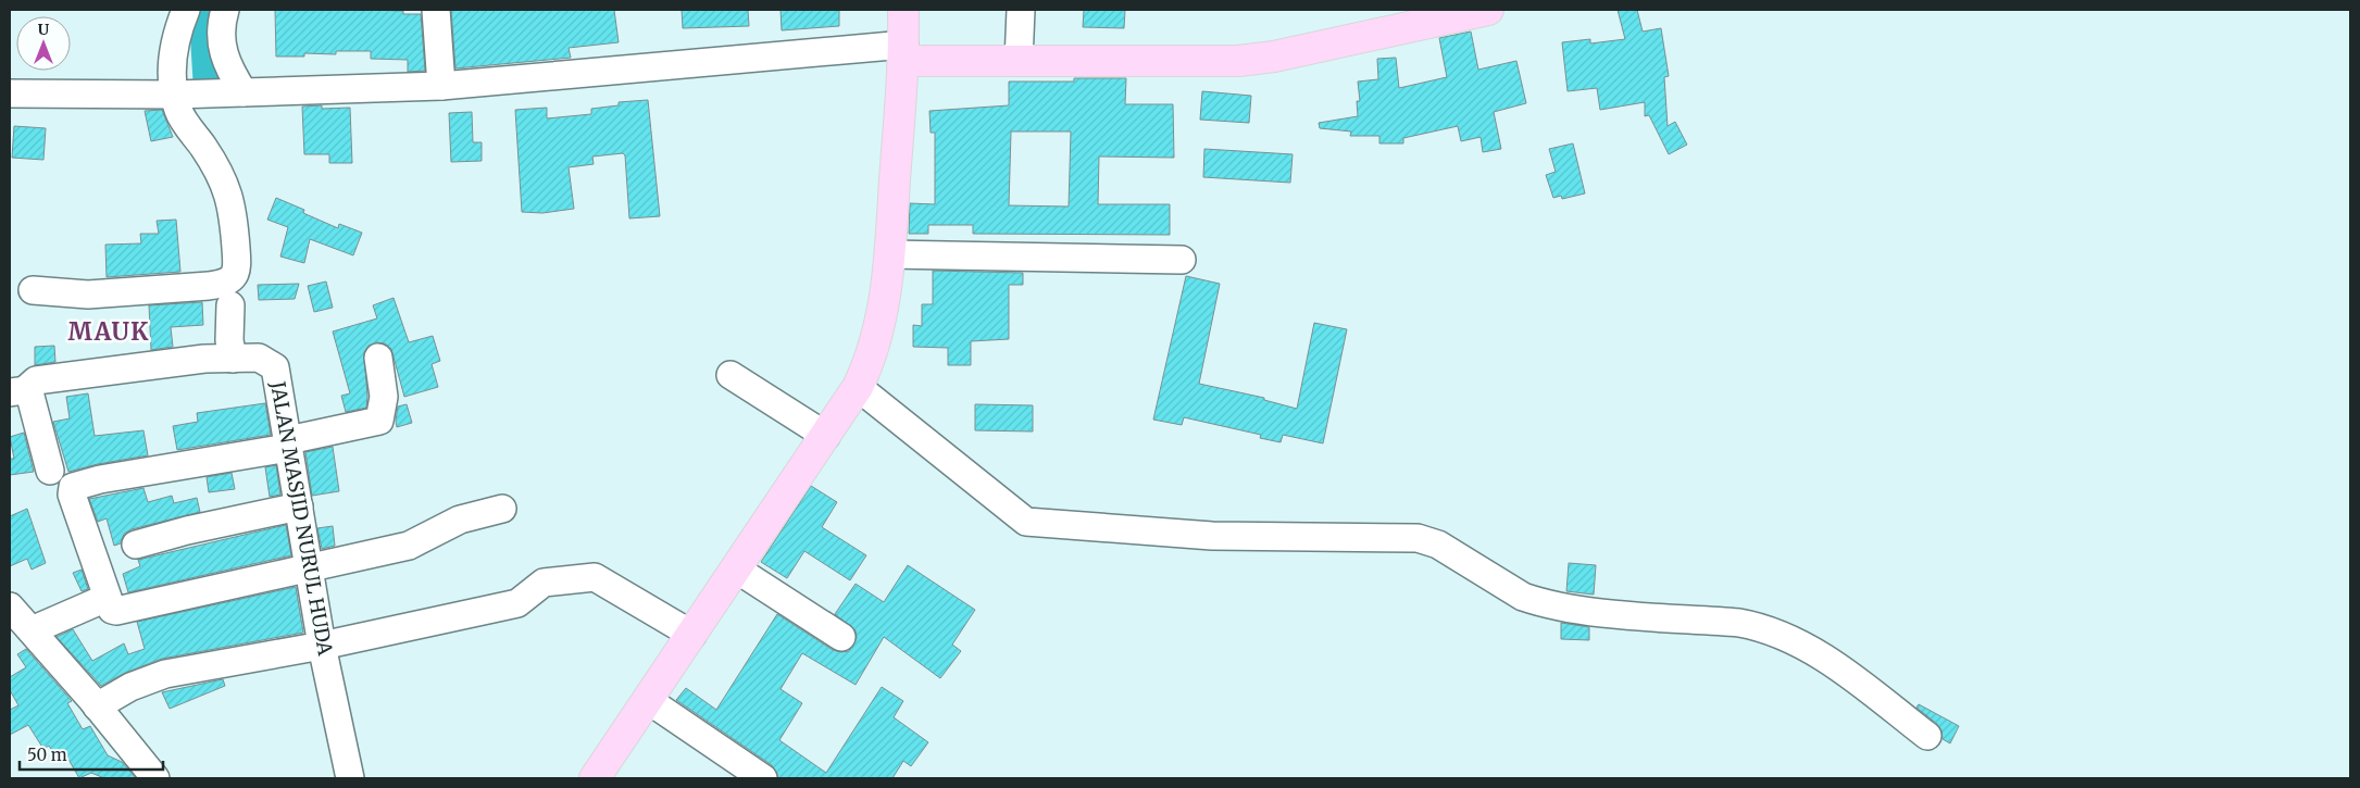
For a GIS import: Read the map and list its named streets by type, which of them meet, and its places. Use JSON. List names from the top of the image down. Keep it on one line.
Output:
{"streets":{"street":["JALAN MASJID NURUL HUDA"]},"districts":["MAUK"],"scale_bar":"50 m","north":"top"}
